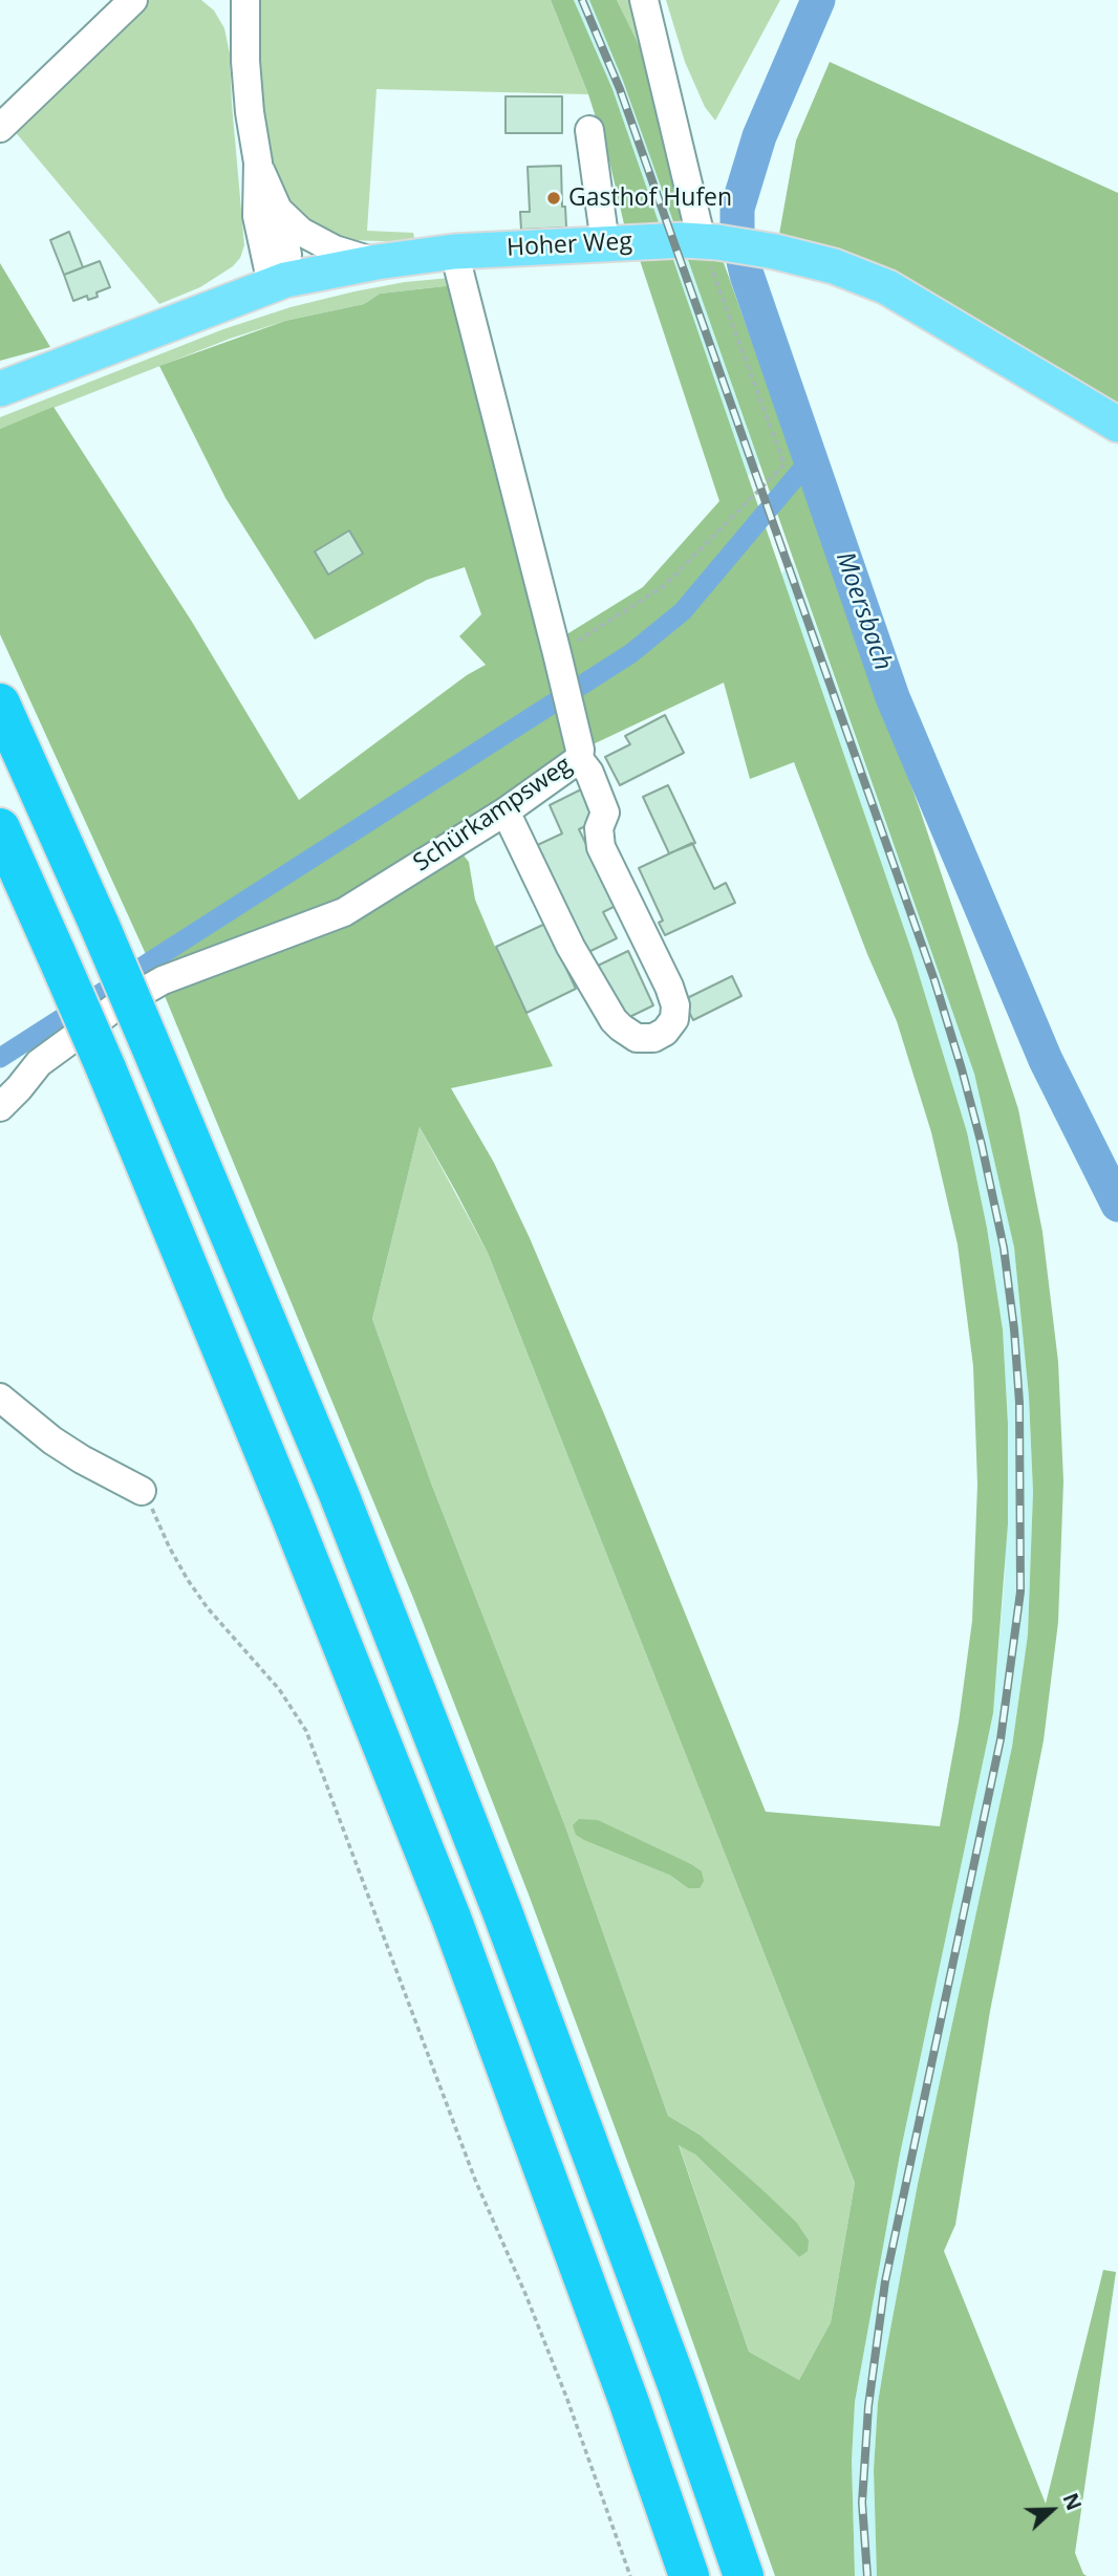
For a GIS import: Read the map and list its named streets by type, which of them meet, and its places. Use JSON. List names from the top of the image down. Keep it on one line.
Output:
{"streets":{"main road":["Hoher Weg"],"street":["Schürkampsweg"]},"crossings":[["Hoher Weg","Schürkampsweg"]],"water":["Moersbach"],"places":["Gasthof Hufen"],"north":"right"}
